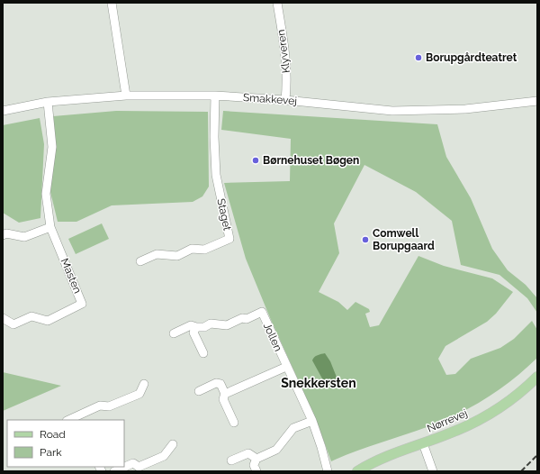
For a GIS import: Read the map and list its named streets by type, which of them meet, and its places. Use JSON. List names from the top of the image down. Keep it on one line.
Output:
{"streets":{"main road":["Nørrevej"],"street":["Klyveren","Smakkevej","Staget","Masten","Jollen"]},"crossings":[["Klyveren","Smakkevej"],["Smakkevej","Staget"],["Smakkevej","Masten"]],"districts":["Snekkersten"],"places":["Borupgårdteatret","Børnehuset Bøgen","Comwell Borupgaard"],"legend":["Road","Park"]}
